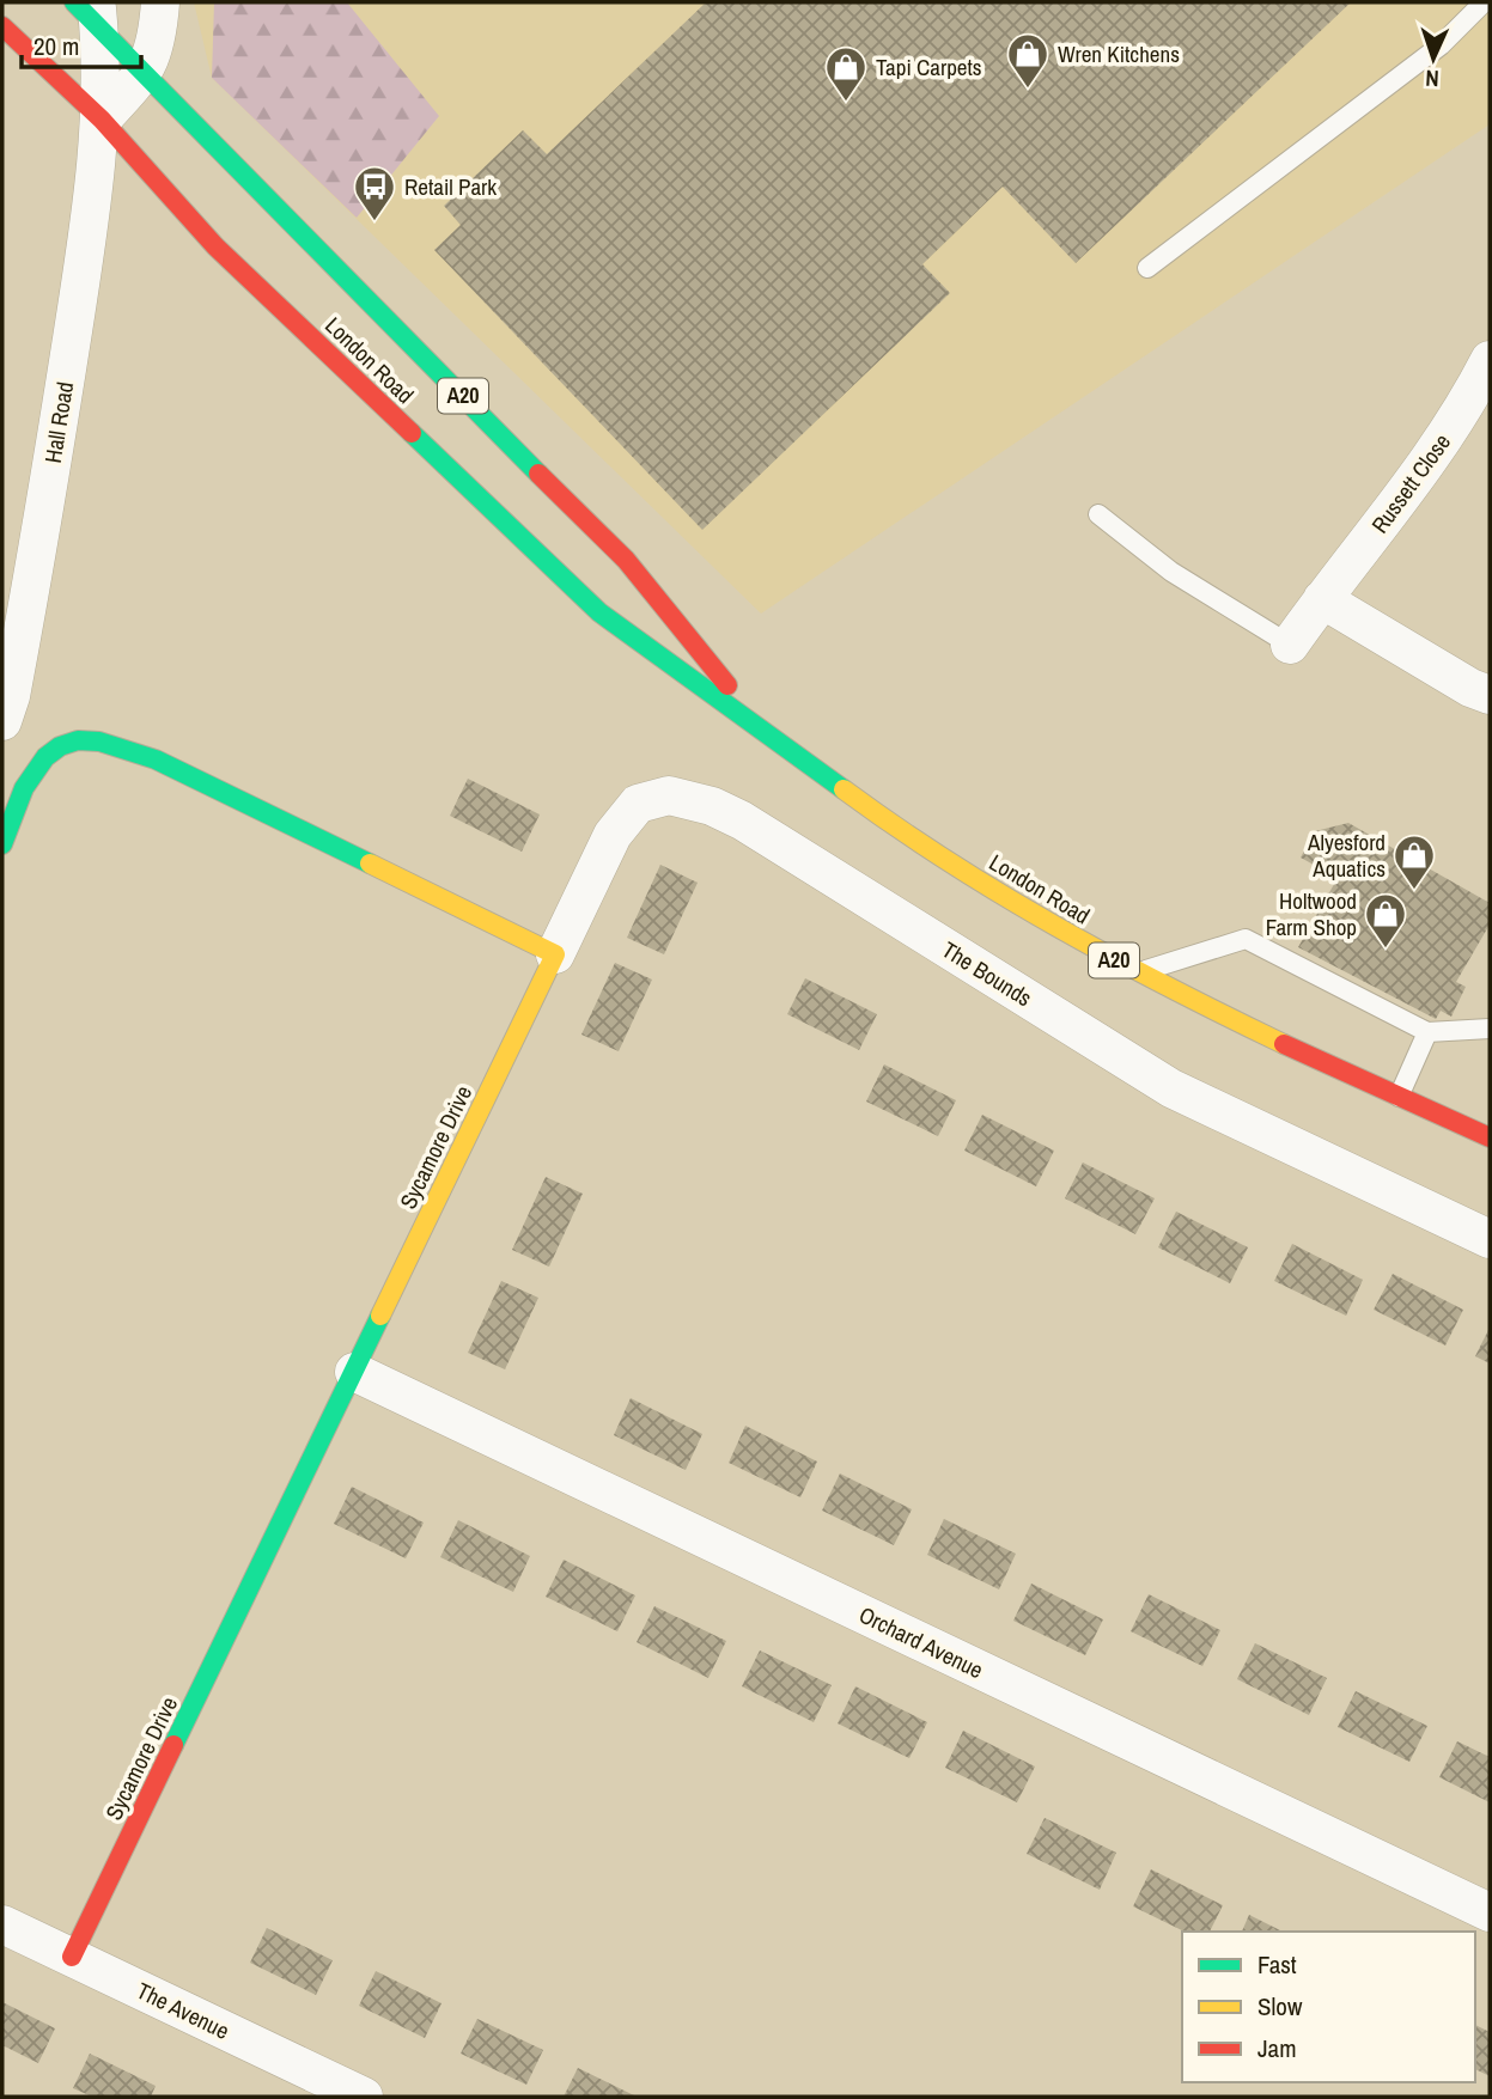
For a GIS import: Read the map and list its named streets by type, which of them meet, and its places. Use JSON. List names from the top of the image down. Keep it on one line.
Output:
{"streets":{"main road":["London Road","A20","Sycamore Drive"],"street":["Hall Road","Russett Close","The Bounds","Orchard Avenue","The Avenue"]},"crossings":[["London Road","Hall Road"],["The Bounds","Sycamore Drive"],["Sycamore Drive","Orchard Avenue"],["Sycamore Drive","The Avenue"]],"places":{"shop":["Wren Kitchens","Tapi Carpets","Alyesford Aquatics","Holtwood Farm Shop"],"bus stop":["Retail Park"]},"legend":["Fast","Slow","Jam"],"scale_bar":"20 m","north":"bottom"}
